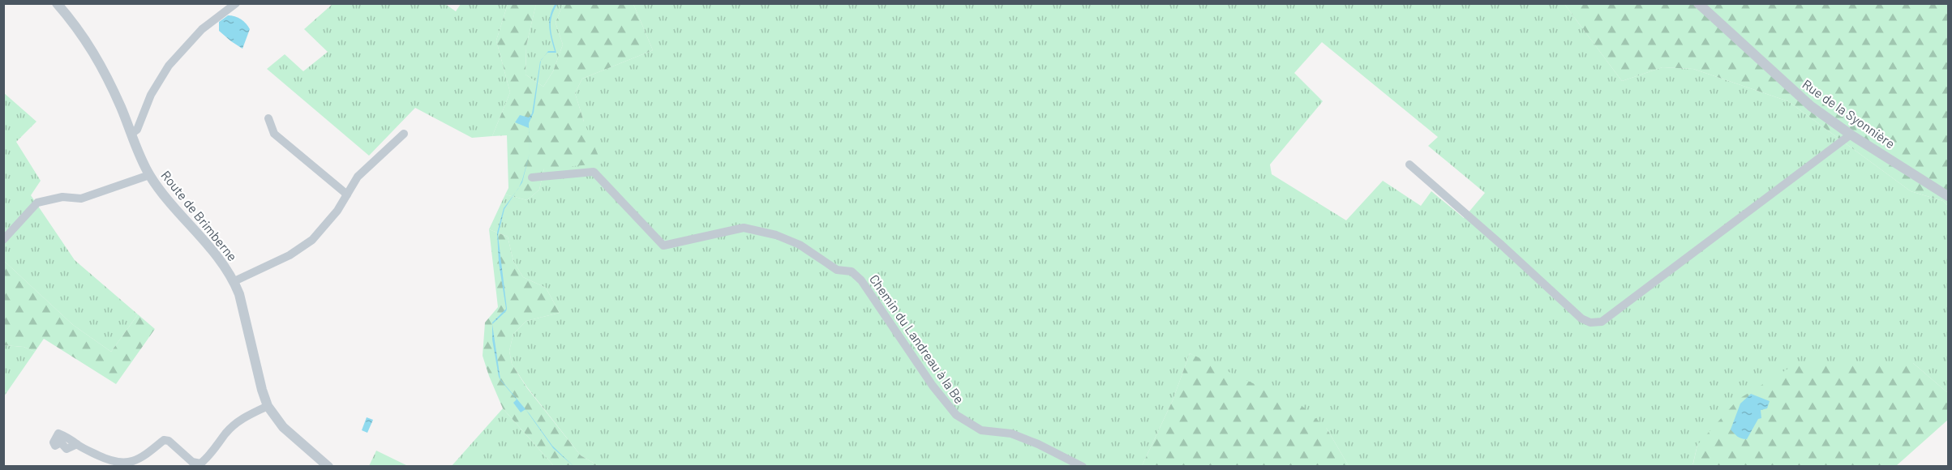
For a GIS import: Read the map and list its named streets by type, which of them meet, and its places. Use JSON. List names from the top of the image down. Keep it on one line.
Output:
{"streets":{"street":["Rue de la Syonnière","Route de Brimberne","Chemin du Landreau à la Be"]}}
